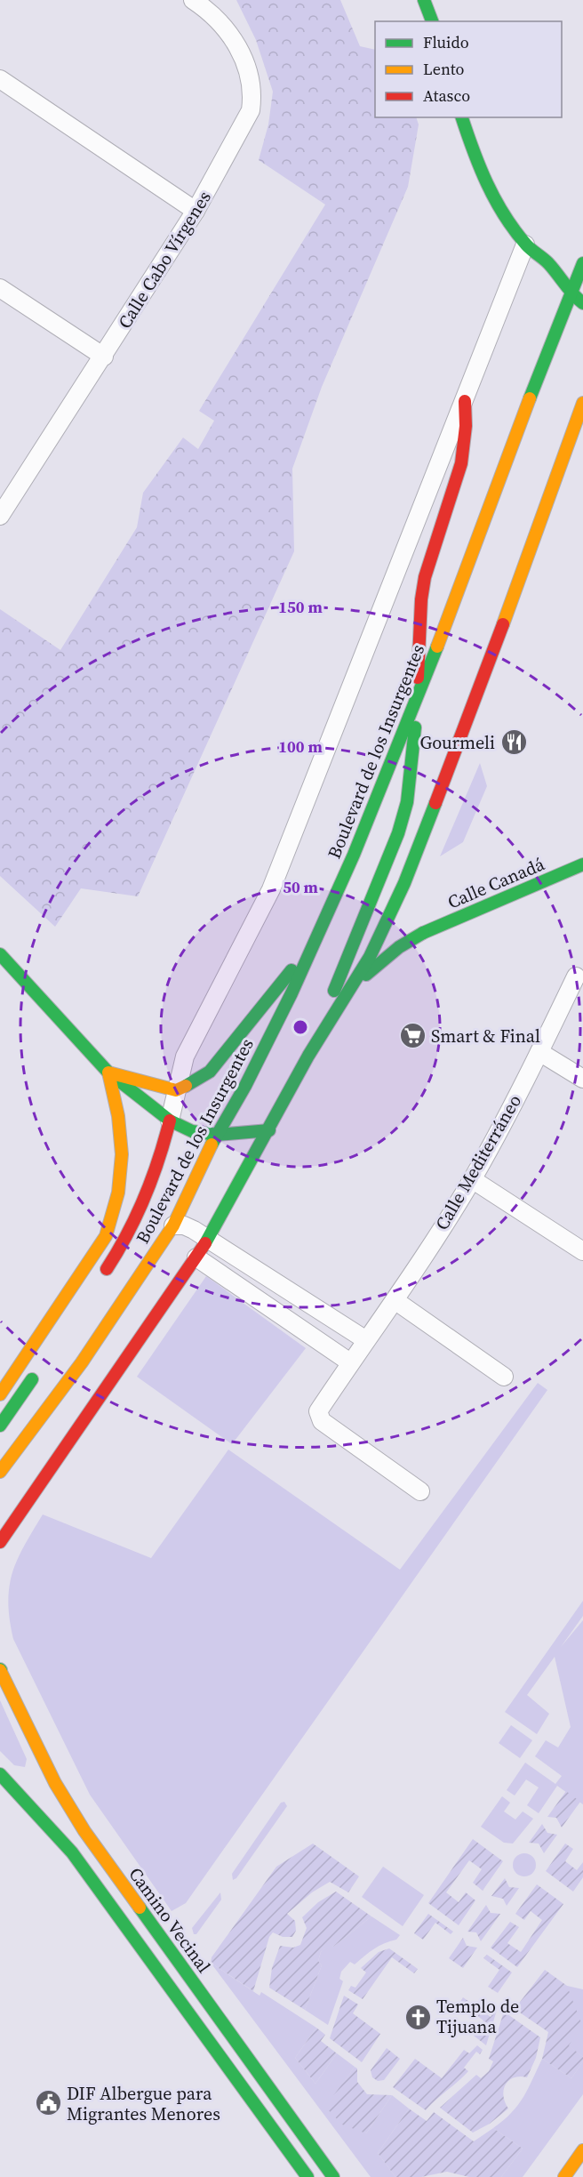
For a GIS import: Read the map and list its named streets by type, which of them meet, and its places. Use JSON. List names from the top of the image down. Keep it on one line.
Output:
{"streets":{"main road":["Boulevard de los Insurgentes","Calle Canadá","Camino Vecinal"],"street":["Calle Cabo Vírgenes","Calle Mediterráneo"]},"places":{"restaurant":["Gourmeli"],"supermarket":["Smart & Final"],"church":["Templo de Tijuana"],"public building":["DIF Albergue para Migrantes Menores"]},"legend":["Fluido","Lento","Atasco"],"rings":["150 m","100 m","50 m"]}
